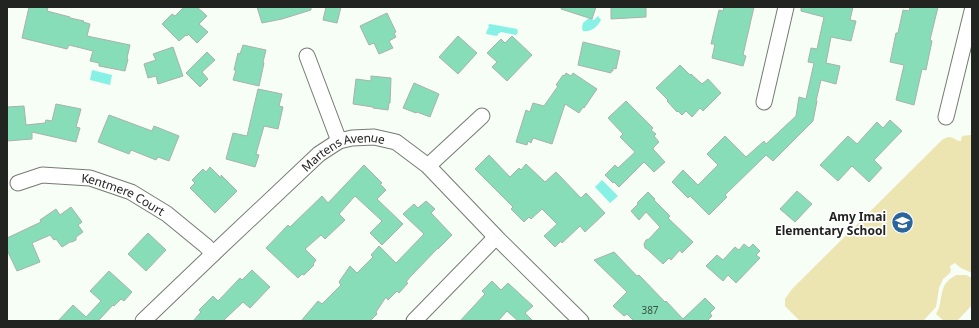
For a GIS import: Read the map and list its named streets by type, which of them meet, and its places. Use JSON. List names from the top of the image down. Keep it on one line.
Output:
{"streets":{"street":["Martens Avenue","Kentmere Court"]},"crossings":[["Martens Avenue","Kentmere Court"]],"places":{"school or university":["Amy Imai Elementary School"]},"house_numbers":["387"]}
